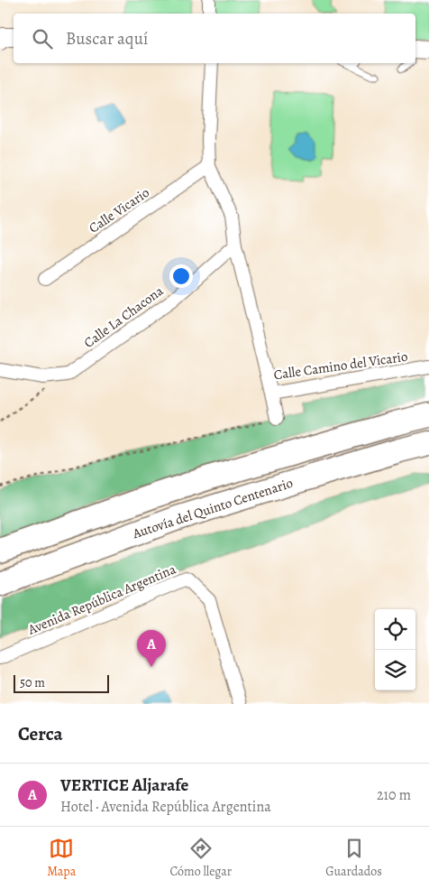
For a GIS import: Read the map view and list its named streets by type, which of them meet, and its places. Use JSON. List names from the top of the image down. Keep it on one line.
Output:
{"streets":{"highway":["Autovía del Quinto Centenario"],"street":["Calle Vicario","Calle La Chacona","Calle Camino del Vicario","Avenida República Argentina"]},"crossings":[["Calle Vicario","Calle Camino del Vicario"],["Calle La Chacona","Calle Camino del Vicario"]],"scale_bar":"50 m","page":{"search":"Buscar aquí","pins":"A","scale":"50 m","heading":"Cerca","list":[{"mark":"A","name":"VERTICE Aljarafe","note":"Hotel · Avenida República Argentina","value":"210 m"}],"nav":["Mapa","Cómo llegar","Guardados"]}}
